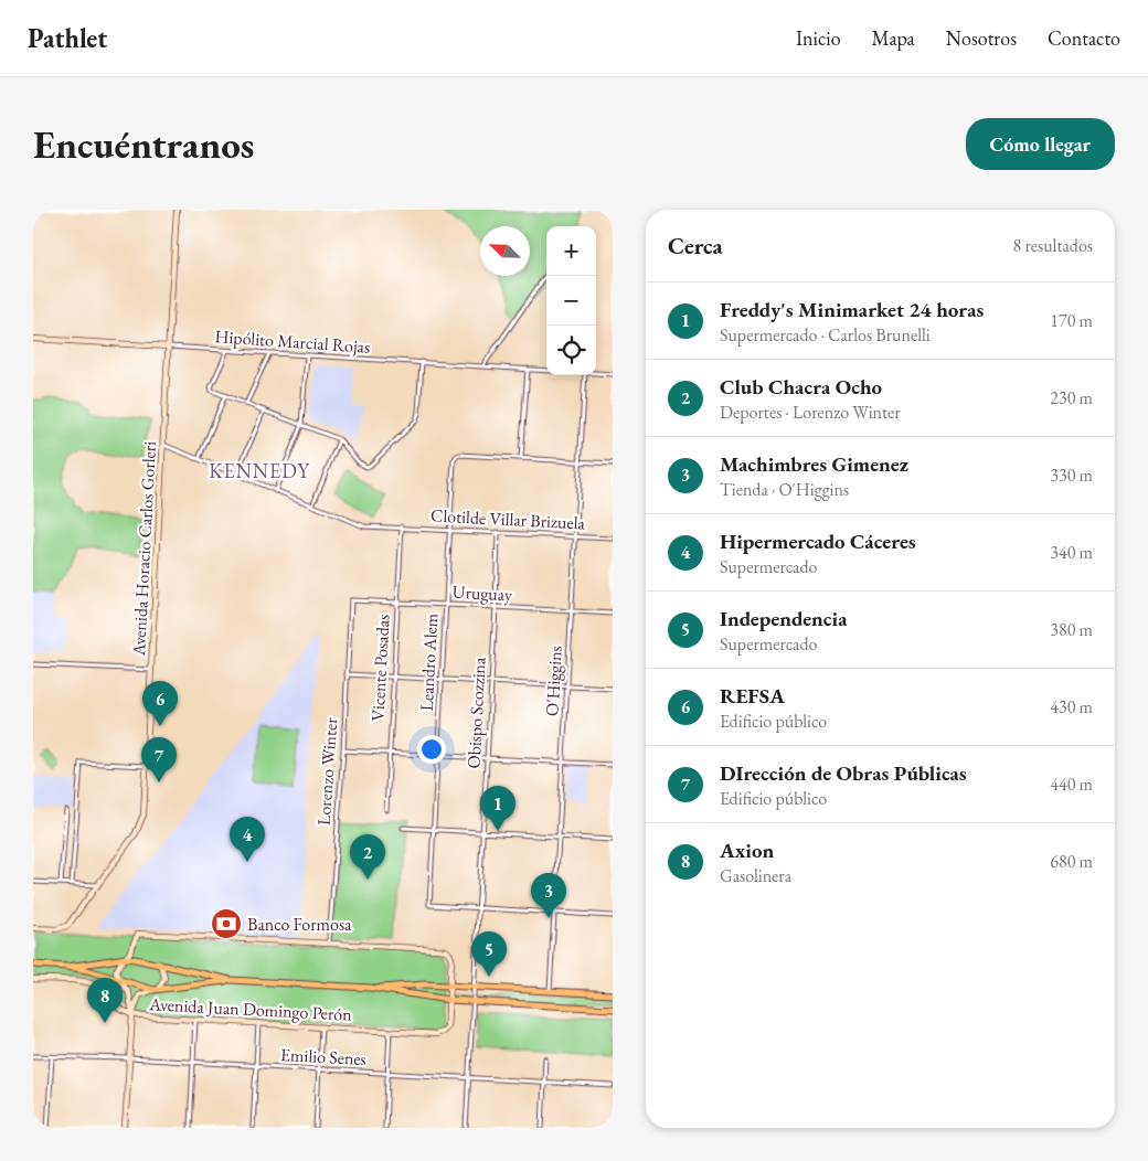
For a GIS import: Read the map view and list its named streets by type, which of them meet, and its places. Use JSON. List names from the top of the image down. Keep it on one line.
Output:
{"streets":{"main road":["Hipólito Marcial Rojas","Avenida Horacio Carlos Gorleri","Avenida Juan Domingo Perón"],"street":["Clotilde Villar Brizuela","Uruguay","Leandro Alem","Vicente Posadas","O'Higgins","Obispo Scozzina","Lorenzo Winter","Emilio Senes"]},"crossings":[["Hipólito Marcial Rojas","Avenida Horacio Carlos Gorleri"],["Clotilde Villar Brizuela","Avenida Horacio Carlos Gorleri"],["Clotilde Villar Brizuela","Leandro Alem"],["Clotilde Villar Brizuela","Vicente Posadas"],["Clotilde Villar Brizuela","O'Higgins"],["Clotilde Villar Brizuela","Obispo Scozzina"],["Uruguay","Leandro Alem"],["Uruguay","Vicente Posadas"],["Uruguay","O'Higgins"],["Uruguay","Obispo Scozzina"],["Uruguay","Lorenzo Winter"],["Leandro Alem","Obispo Scozzina"],["O'Higgins","Avenida Juan Domingo Perón"],["Obispo Scozzina","Avenida Juan Domingo Perón"],["Obispo Scozzina","Emilio Senes"]],"districts":["KENNEDY"],"places":{"bank":["Banco Formosa"]},"north":"top left","page":{"header":"Pathlet","nav":["Inicio","Mapa","Nosotros","Contacto"],"buttons":"Cómo llegar","title":"Encuéntranos","heading":["Cerca","8 resultados"],"map_buttons":["+","−"],"list":[{"mark":"1","name":"Freddy's Minimarket 24 horas","note":"Supermercado · Carlos Brunelli","value":"170 m"},{"mark":"2","name":"Club Chacra Ocho","note":"Deportes · Lorenzo Winter","value":"230 m"},{"mark":"3","name":"Machimbres Gimenez","note":"Tienda · O'Higgins","value":"330 m"},{"mark":"4","name":"Hipermercado Cáceres","note":"Supermercado","value":"340 m"},{"mark":"5","name":"Independencia","note":"Supermercado","value":"380 m"},{"mark":"6","name":"REFSA","note":"Edificio público","value":"430 m"},{"mark":"7","name":"DIrección de Obras Públicas","note":"Edificio público","value":"440 m"},{"mark":"8","name":"Axion","note":"Gasolinera","value":"680 m"}],"pins":["6","7","1","4","2","3","5","8"]}}
